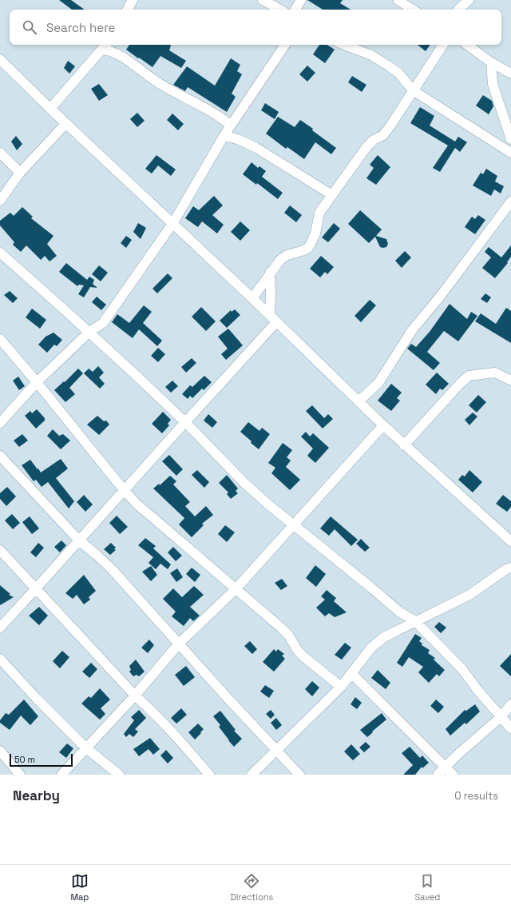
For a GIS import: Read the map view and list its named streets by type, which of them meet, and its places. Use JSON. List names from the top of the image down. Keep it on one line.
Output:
{"scale_bar":"50 m","page":{"search":"Search here","scale":"50 m","heading":["Nearby","0 results"],"nav":["Map","Directions","Saved"]}}
